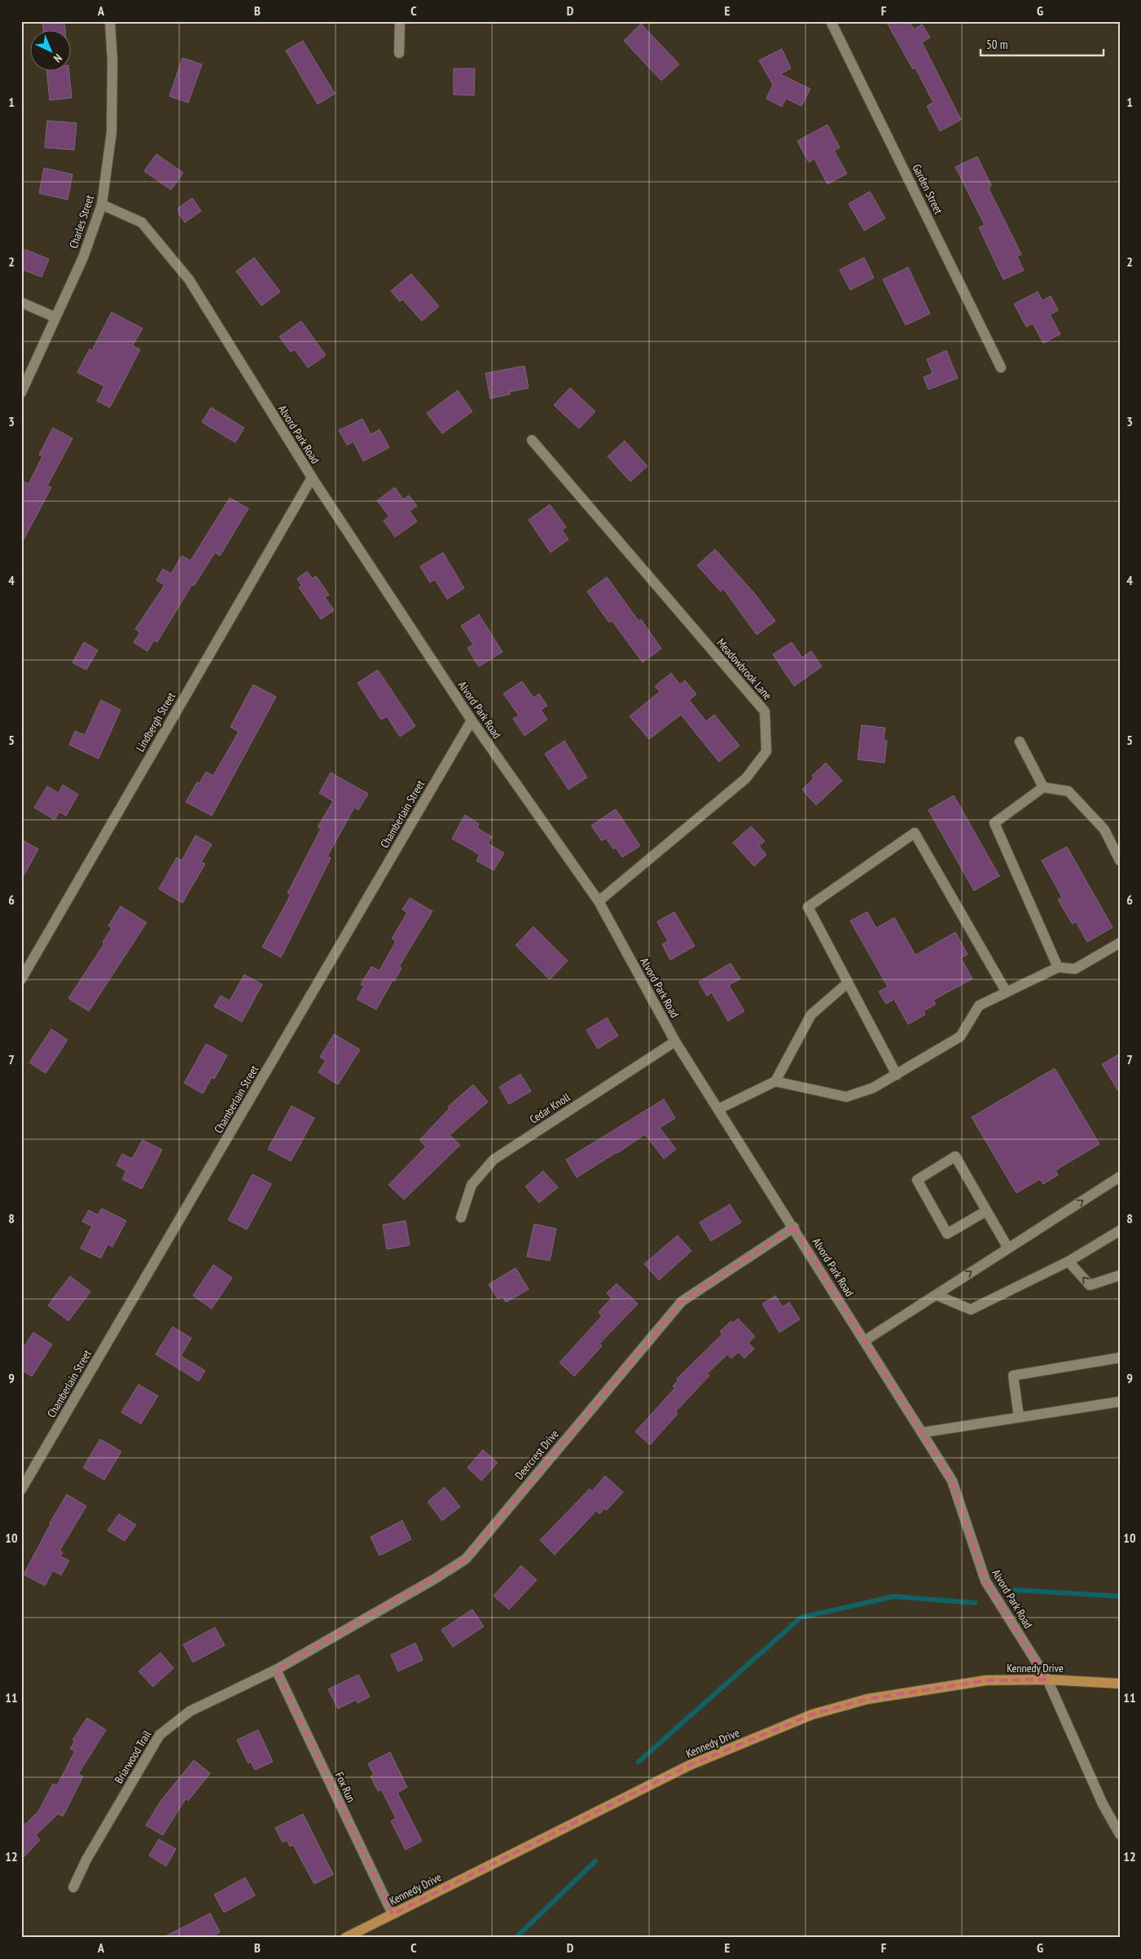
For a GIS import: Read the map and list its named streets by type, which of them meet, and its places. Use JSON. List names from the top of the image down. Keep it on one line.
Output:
{"streets":{"main road":["Kennedy Drive"],"street":["Garden Street","Charles Street","Alvord Park Road","Meadowbrook Lane","Lindbergh Street","Chamberlain Street","Cedar Knoll","Deercrest Drive","Briarwood Trail","Fox Run"]},"crossings":[["Charles Street","Alvord Park Road"],["Alvord Park Road","Meadowbrook Lane"],["Alvord Park Road","Lindbergh Street"],["Alvord Park Road","Chamberlain Street"],["Alvord Park Road","Cedar Knoll"],["Alvord Park Road","Deercrest Drive"],["Alvord Park Road","Kennedy Drive"],["Deercrest Drive","Briarwood Trail"],["Deercrest Drive","Fox Run"],["Kennedy Drive","Fox Run"],["Briarwood Trail","Fox Run"]],"scale_bar":"50 m","north":"bottom right","grid":{"columns":["A","B","C","D","E","F","G"],"rows":["1","2","3","4","5","6","7","8","9","10","11","12"]}}
